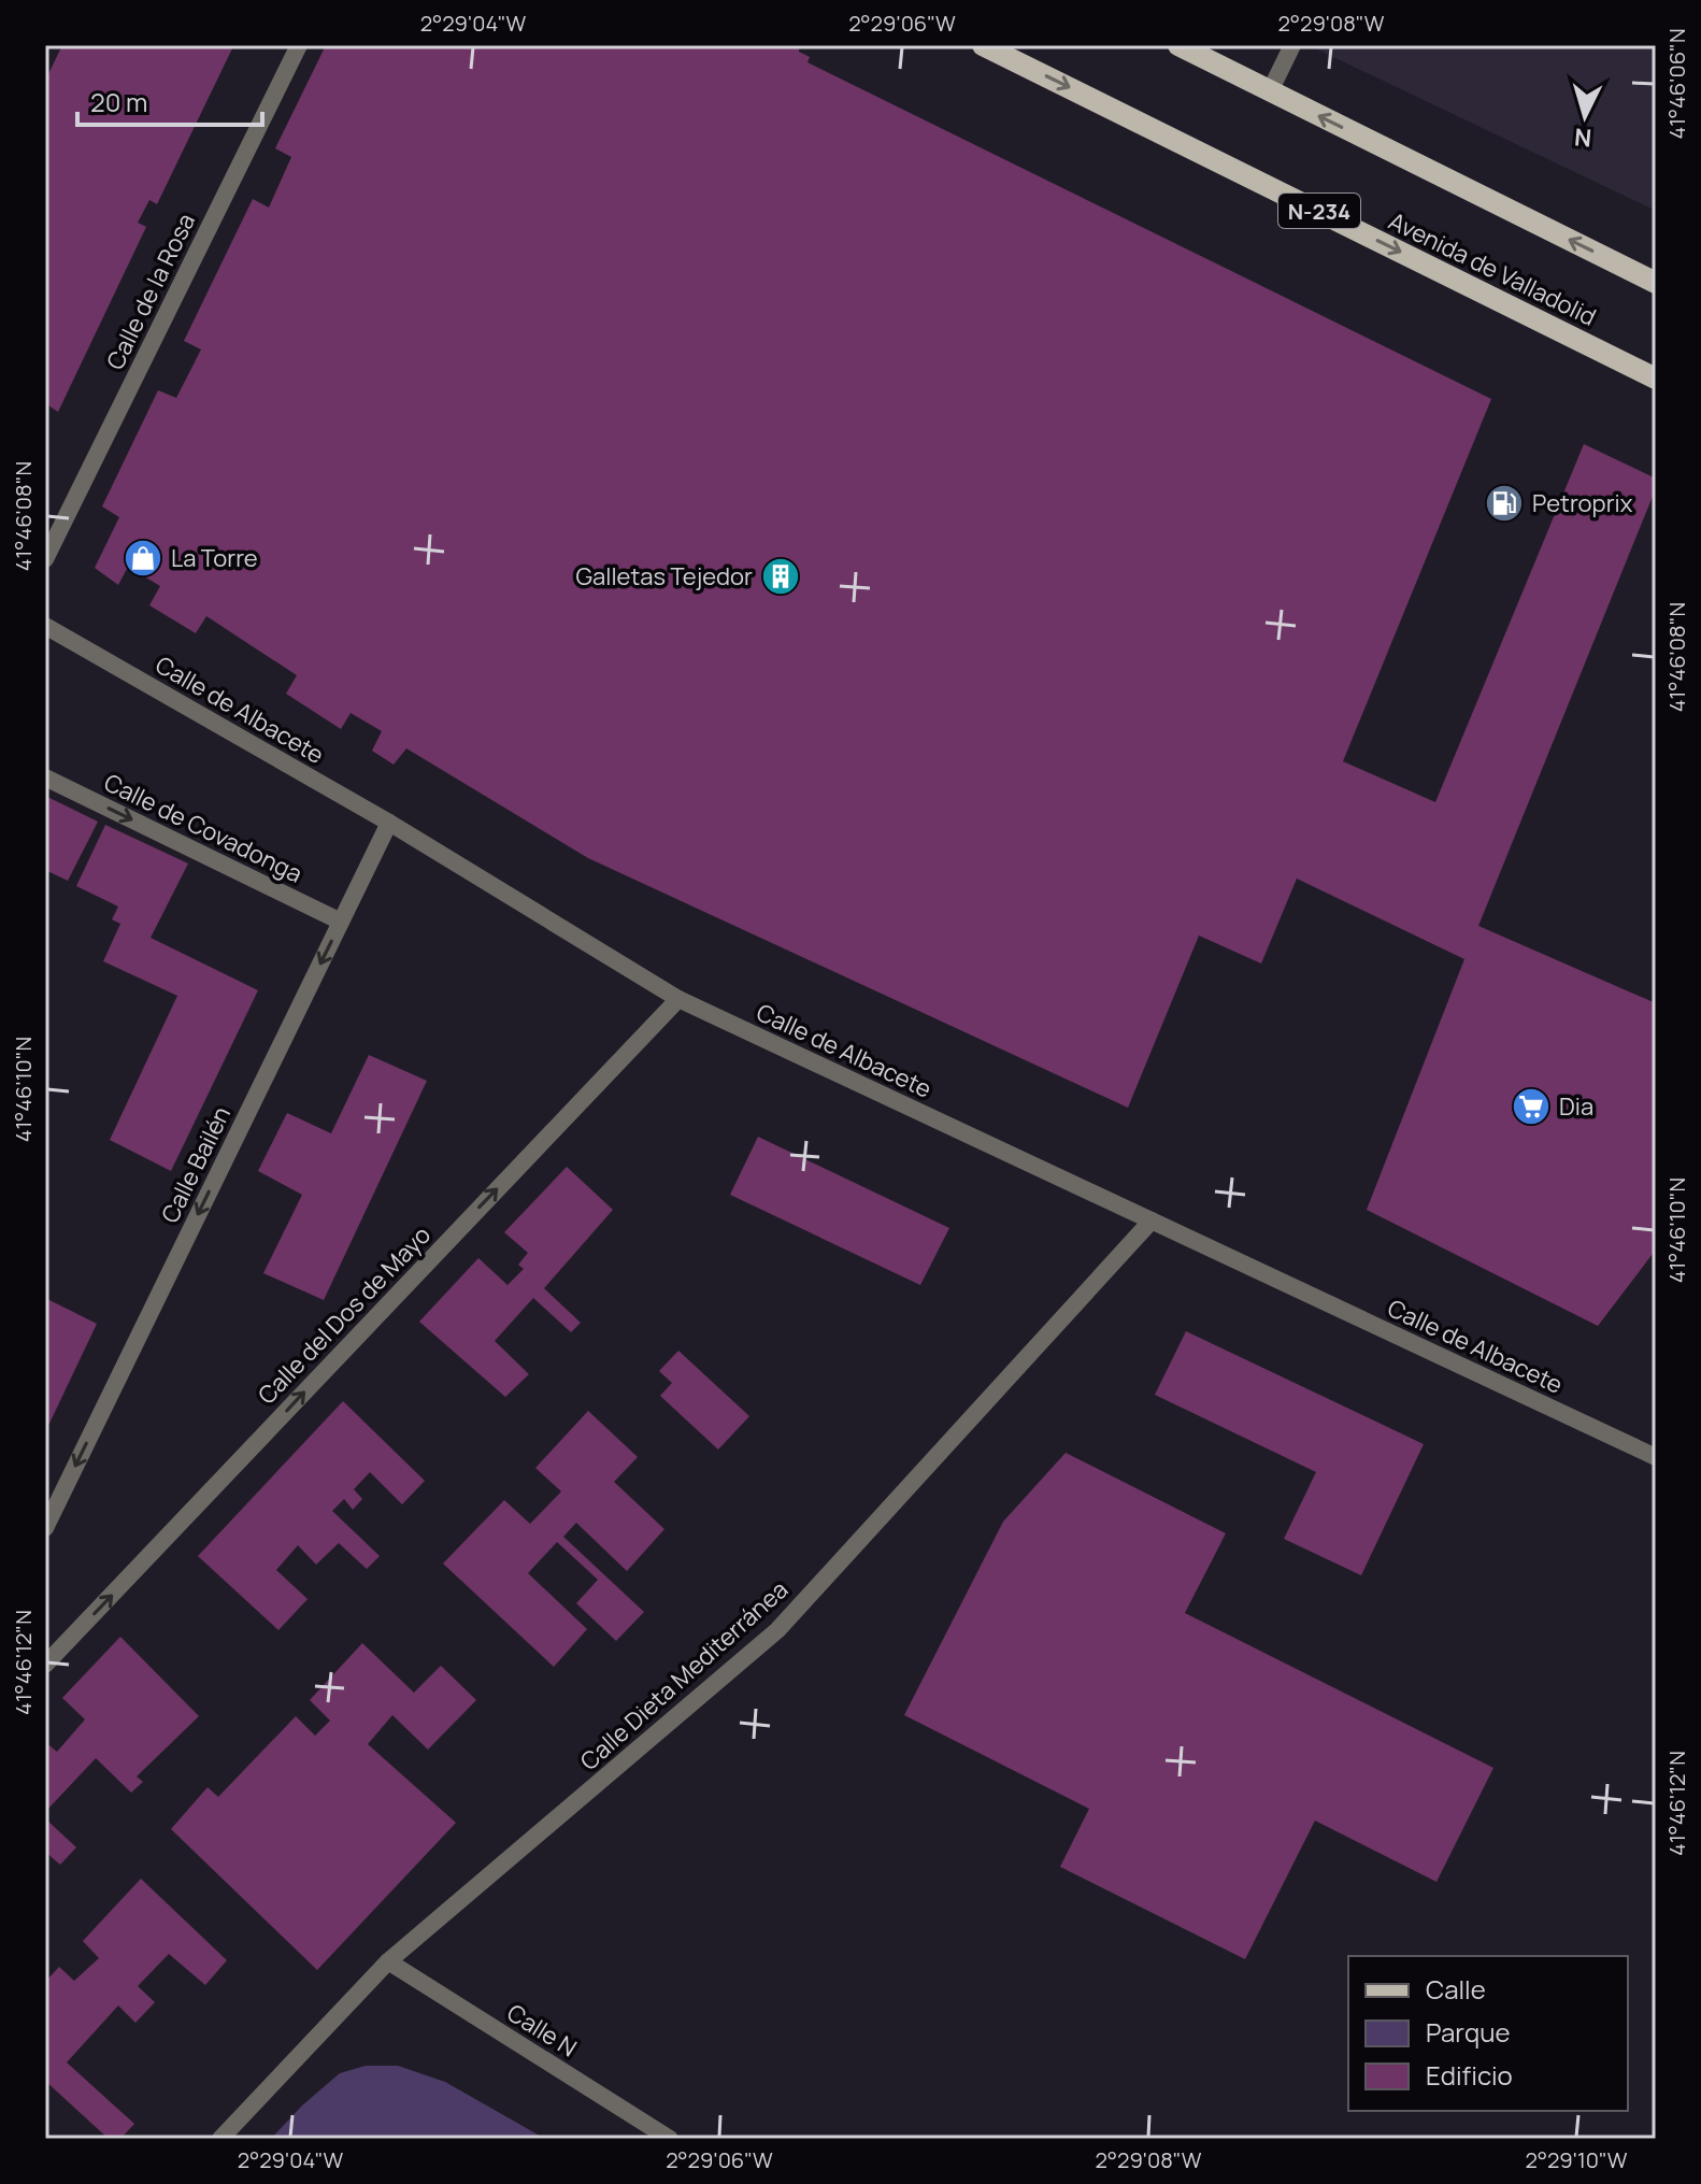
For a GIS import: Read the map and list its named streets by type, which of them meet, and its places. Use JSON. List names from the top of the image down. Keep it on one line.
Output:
{"streets":{"main road":["N-234","Avenida de Valladolid"],"street":["Calle de la Rosa","Calle de Albacete","Calle de Covadonga","Calle Bailén","Calle del Dos de Mayo","Calle Dieta Mediterránea","Calle N"]},"crossings":[["Calle de Albacete","Calle Bailén"],["Calle de Albacete","Calle del Dos de Mayo"],["Calle de Albacete","Calle Dieta Mediterránea"],["Calle de Covadonga","Calle Bailén"],["Calle Dieta Mediterránea","Calle N"]],"one_way":["Calle de Covadonga","Calle Bailén","Calle del Dos de Mayo"],"places":{"fuel station":["Petroprix"],"shop":["La Torre"],"building":["Galletas Tejedor"],"supermarket":["Dia"]},"legend":["Calle","Parque","Edificio"],"scale_bar":"20 m","north":"bottom","coordinates":["2°29'04\"W","2°29'06\"W","2°29'08\"W","41°46'06\"N","41°46'08\"N","41°46'10\"N","41°46'12\"N","2°29'10\"W"]}
